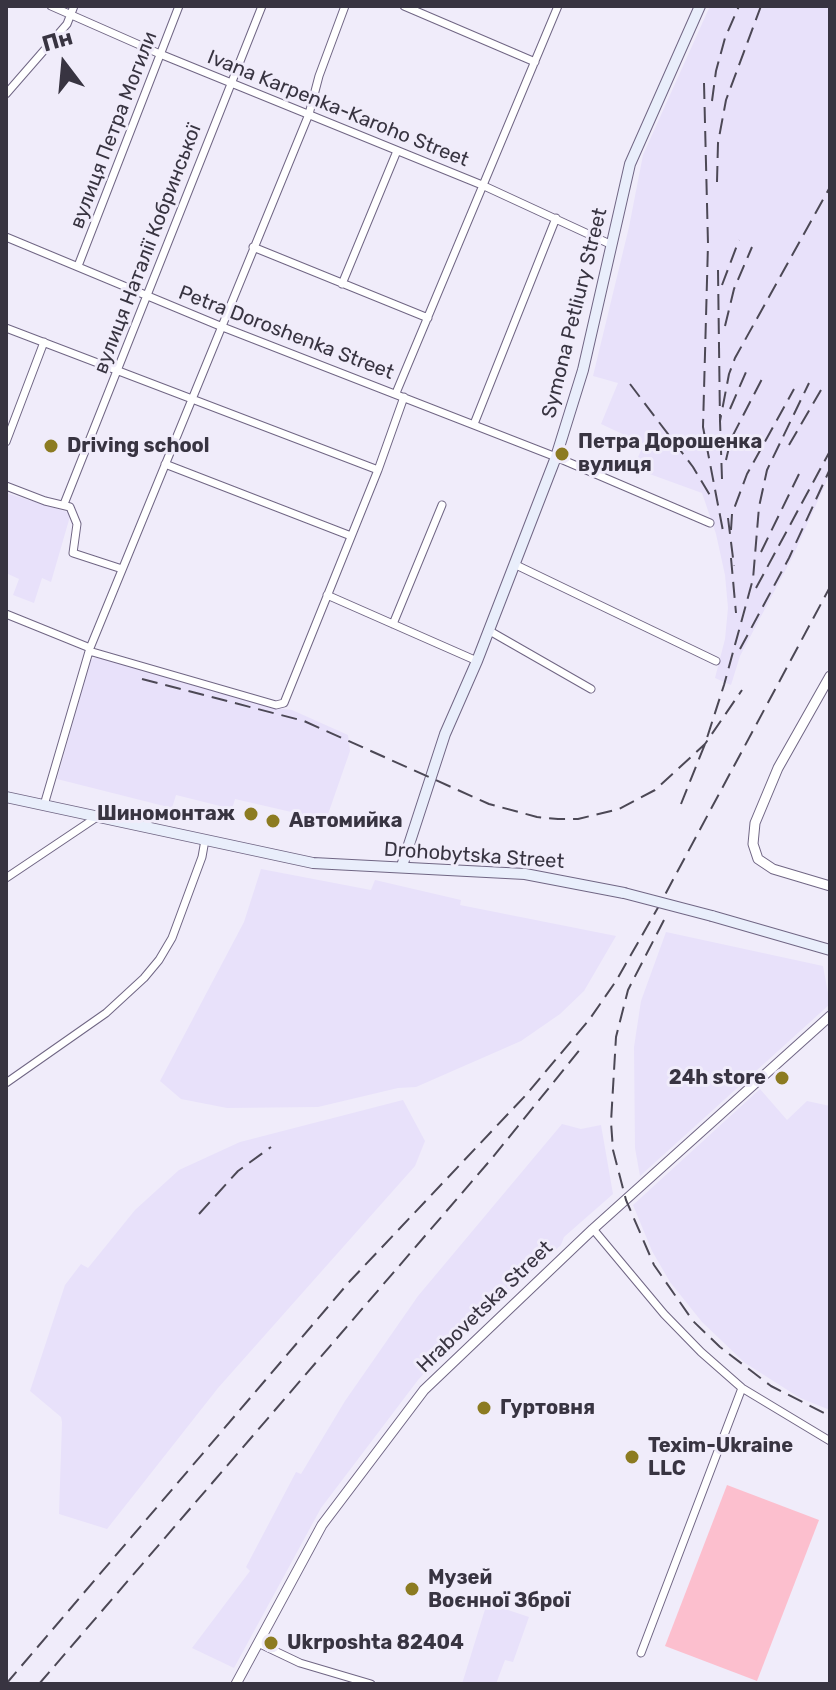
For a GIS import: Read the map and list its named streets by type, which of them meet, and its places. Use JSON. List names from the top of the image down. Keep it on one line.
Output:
{"streets":{"main road":["Symona Petliury Street","Drohobytska Street"],"street":["Ivana Karpenka-Karoho Street","вулиця Петра Могили","вулиця Наталії Кобринської","Petra Doroshenka Street","Hrabovetska Street"]},"crossings":[["Ivana Karpenka-Karoho Street","вулиця Петра Могили"],["Ivana Karpenka-Karoho Street","вулиця Наталії Кобринської"],["Ivana Karpenka-Karoho Street","Symona Petliury Street"],["вулиця Петра Могили","Petra Doroshenka Street"],["вулиця Наталії Кобринської","Petra Doroshenka Street"],["Symona Petliury Street","Petra Doroshenka Street"],["Symona Petliury Street","Drohobytska Street"]],"places":["Driving school","Петра Дорошенка вулиця","Шиномонтаж","Автомийка","24h store","Гуртовня","Texim-Ukraine LLC","Музей Воєнної Зброї","Ukrposhta 82404"],"north":"top"}
